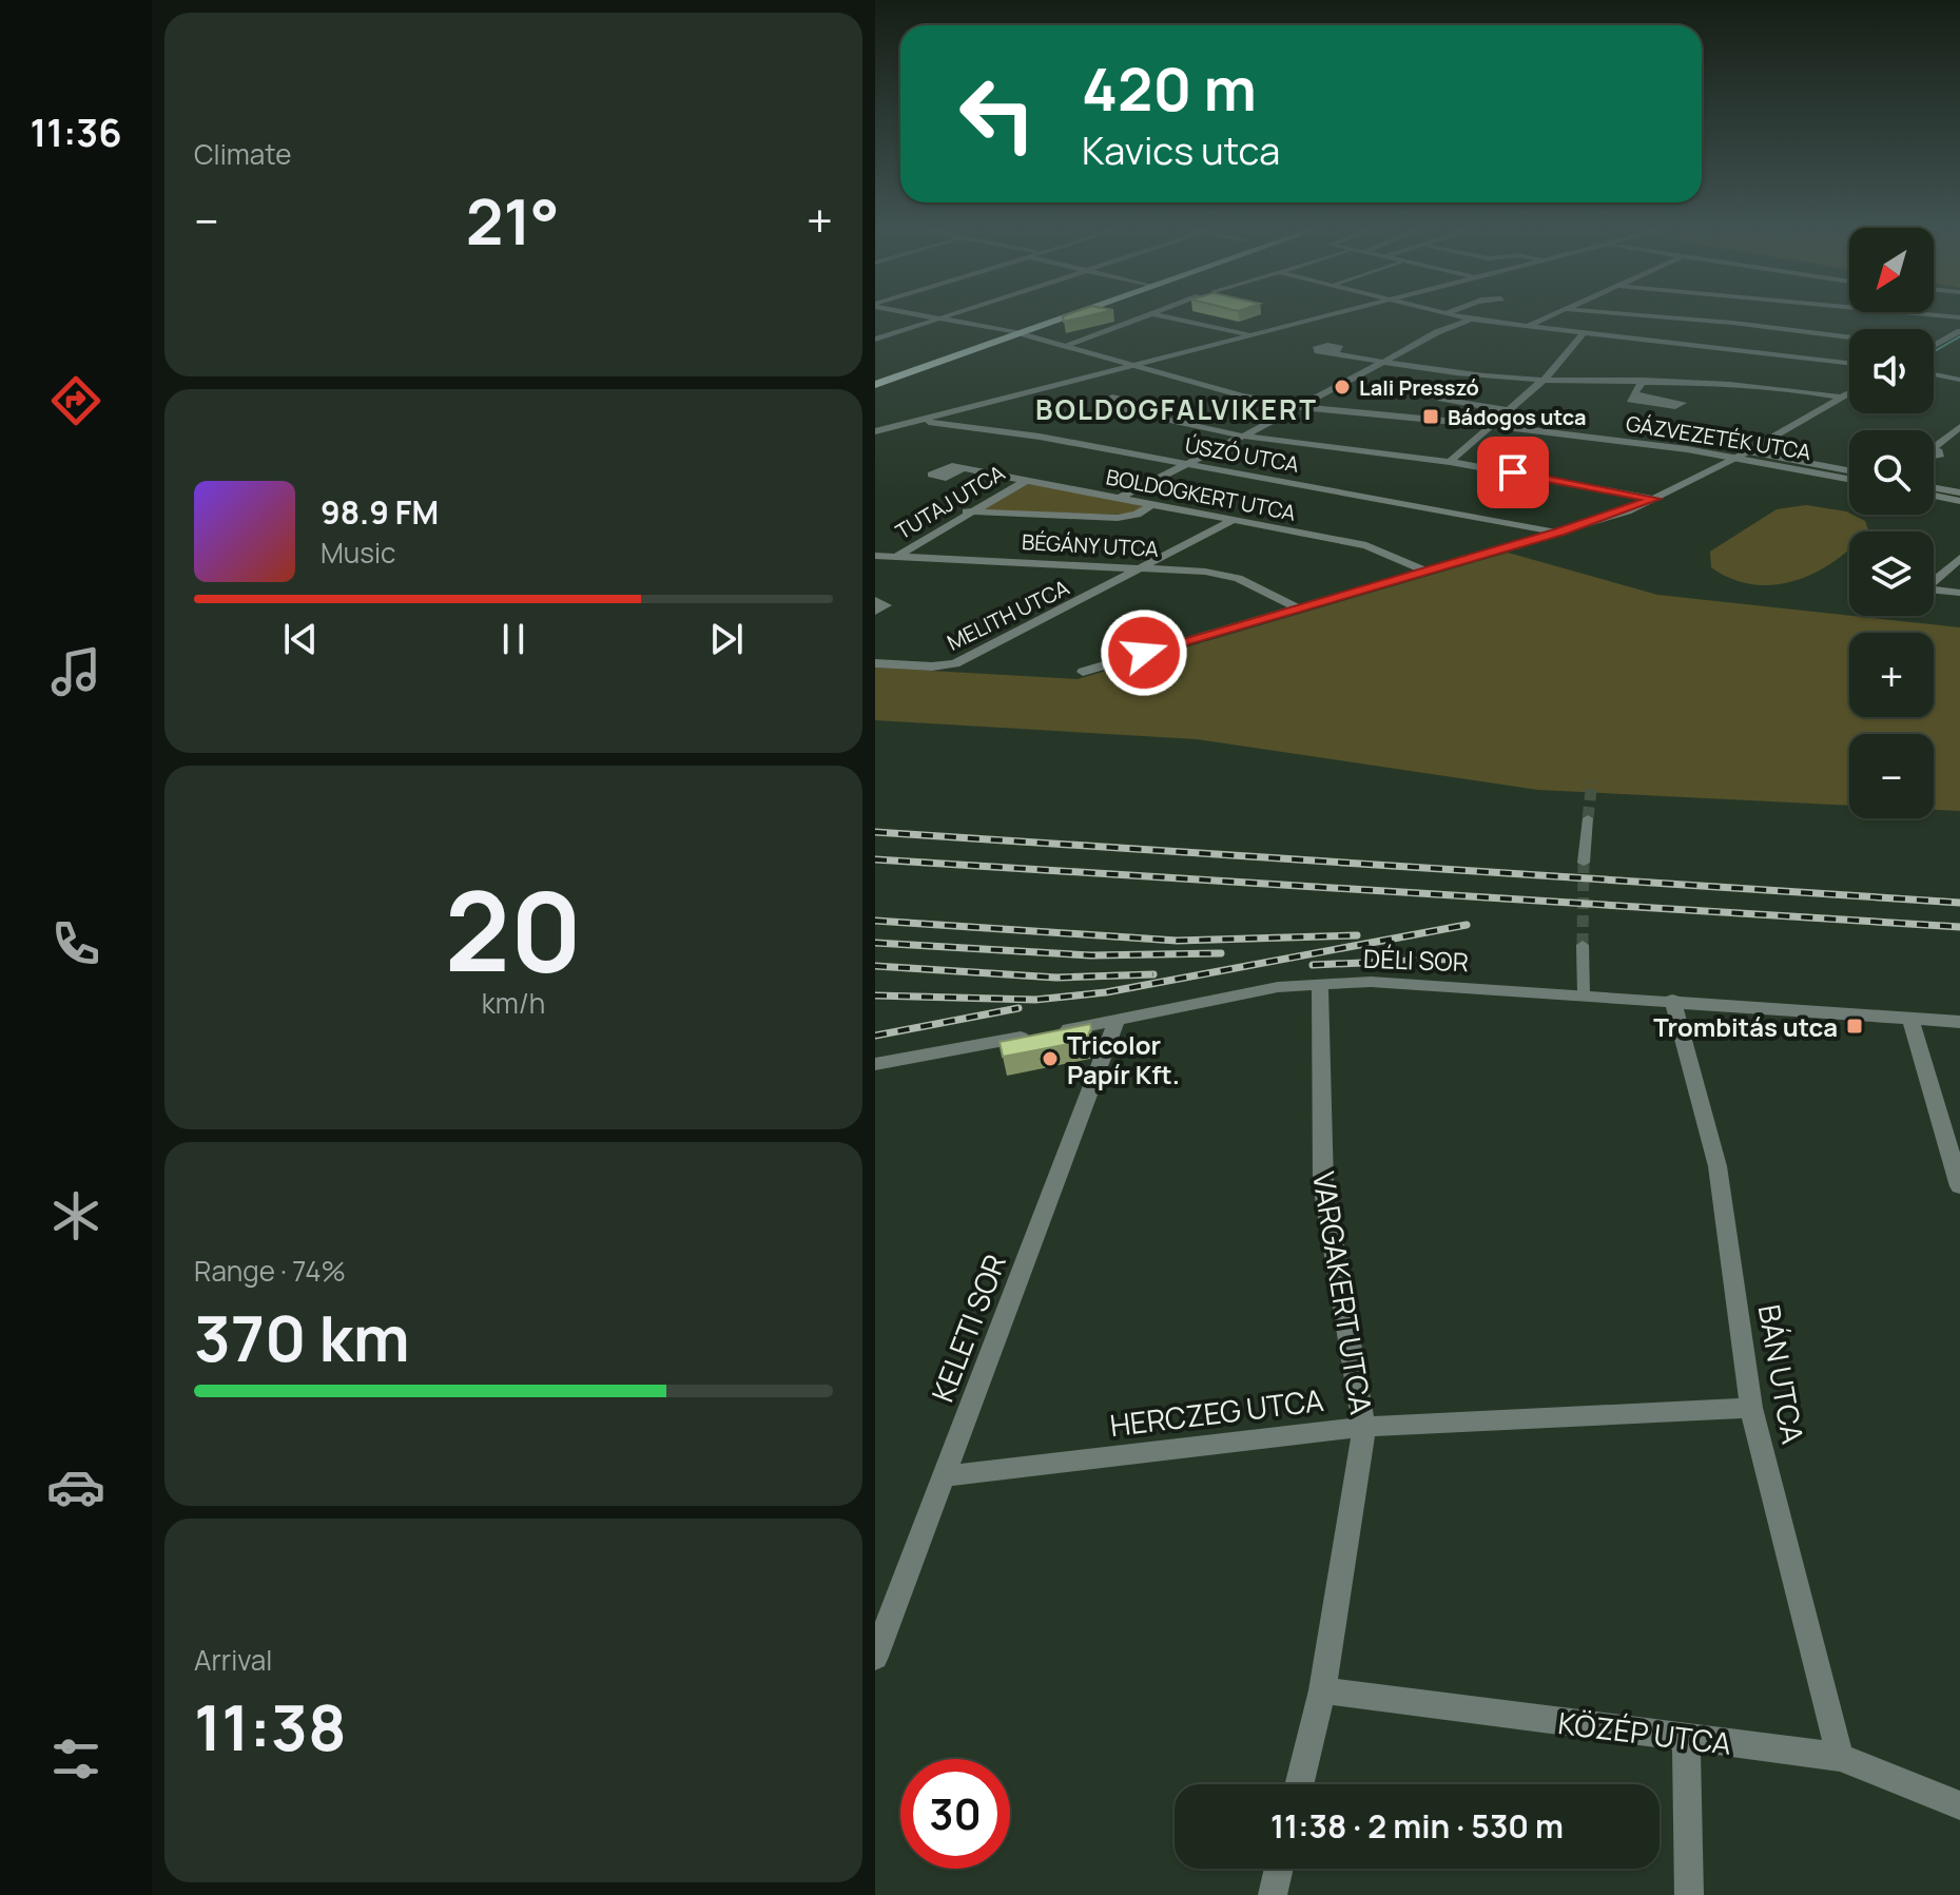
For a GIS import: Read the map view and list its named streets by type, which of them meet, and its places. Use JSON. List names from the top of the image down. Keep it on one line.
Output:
{"streets":{"street":["GÁZVEZETÉK UTCA","ÚSZÓ UTCA","BOLDOGKERT UTCA","TUTAJ UTCA","BÉGÁNY UTCA","MELITH UTCA","DÉLI SOR","VARGAKERT UTCA","KELETI SOR","BÁN UTCA","HERCZEG UTCA","KÖZÉP UTCA"]},"crossings":[["BOLDOGKERT UTCA","TUTAJ UTCA"],["BOLDOGKERT UTCA","MELITH UTCA"],["TUTAJ UTCA","BÉGÁNY UTCA"],["BÉGÁNY UTCA","MELITH UTCA"],["DÉLI SOR","VARGAKERT UTCA"],["DÉLI SOR","KELETI SOR"],["DÉLI SOR","BÁN UTCA"],["VARGAKERT UTCA","HERCZEG UTCA"],["VARGAKERT UTCA","KÖZÉP UTCA"],["KELETI SOR","HERCZEG UTCA"],["BÁN UTCA","HERCZEG UTCA"],["BÁN UTCA","KÖZÉP UTCA"]],"districts":["BOLDOGFALVIKERT"],"places":{"other":["Lali Presszó","Tricolor Papír Kft."],"transit":["Bádogos utca","Trombitás utca"]},"north":"bottom left","page":{"tabs":"11:36","tile":["Climate",["20","km/h"],["Range · 74%","370 km"],["Arrival","11:38"]],"turn":["420 m","Kavics utca"],"heat":["−","21°","+"],"map_buttons":["+","−"],"song":["98.9 FM","Music"],"limit":"30","trip":"11:38 · 2 min · 530 m"}}
